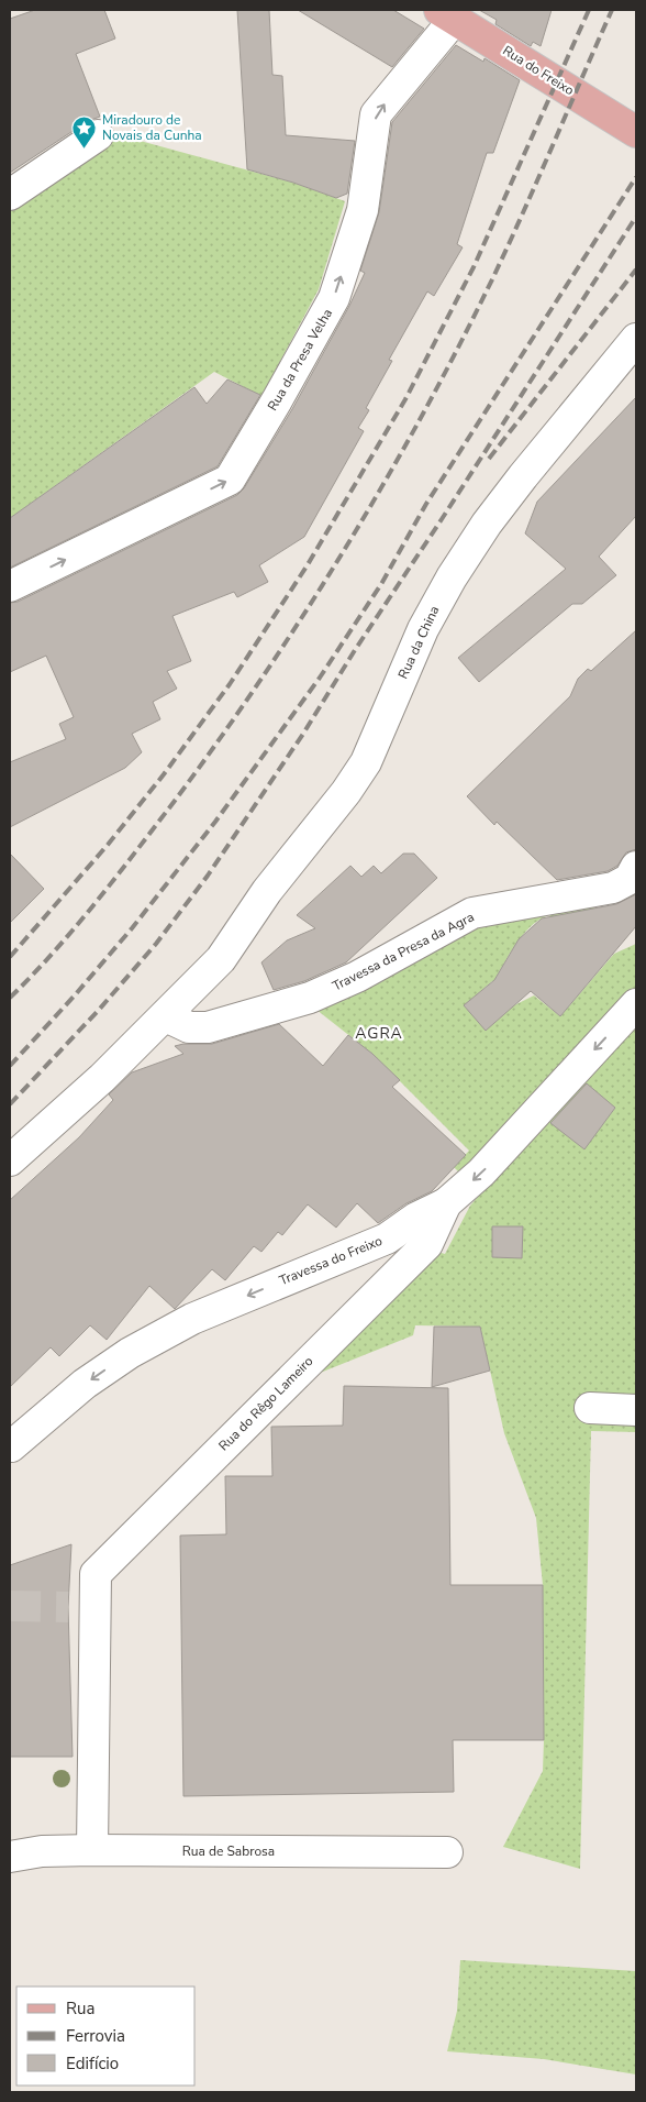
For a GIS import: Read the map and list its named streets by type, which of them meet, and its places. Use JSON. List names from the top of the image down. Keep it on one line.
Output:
{"streets":{"main road":["Rua do Freixo"],"street":["Rua da Presa Velha","Rua da China","Travessa da Presa da Agra","Travessa do Freixo","Rua do Rêgo Lameiro","Rua de Sabrosa"]},"crossings":[["Rua do Freixo","Rua da Presa Velha"],["Rua da China","Travessa da Presa da Agra"],["Travessa do Freixo","Rua do Rêgo Lameiro"],["Rua do Rêgo Lameiro","Rua de Sabrosa"]],"one_way":["Rua da Presa Velha","Travessa do Freixo"],"districts":["AGRA"],"places":{"place":["Miradouro de Novais da Cunha"]},"legend":["Rua","Ferrovia","Edifício"]}
